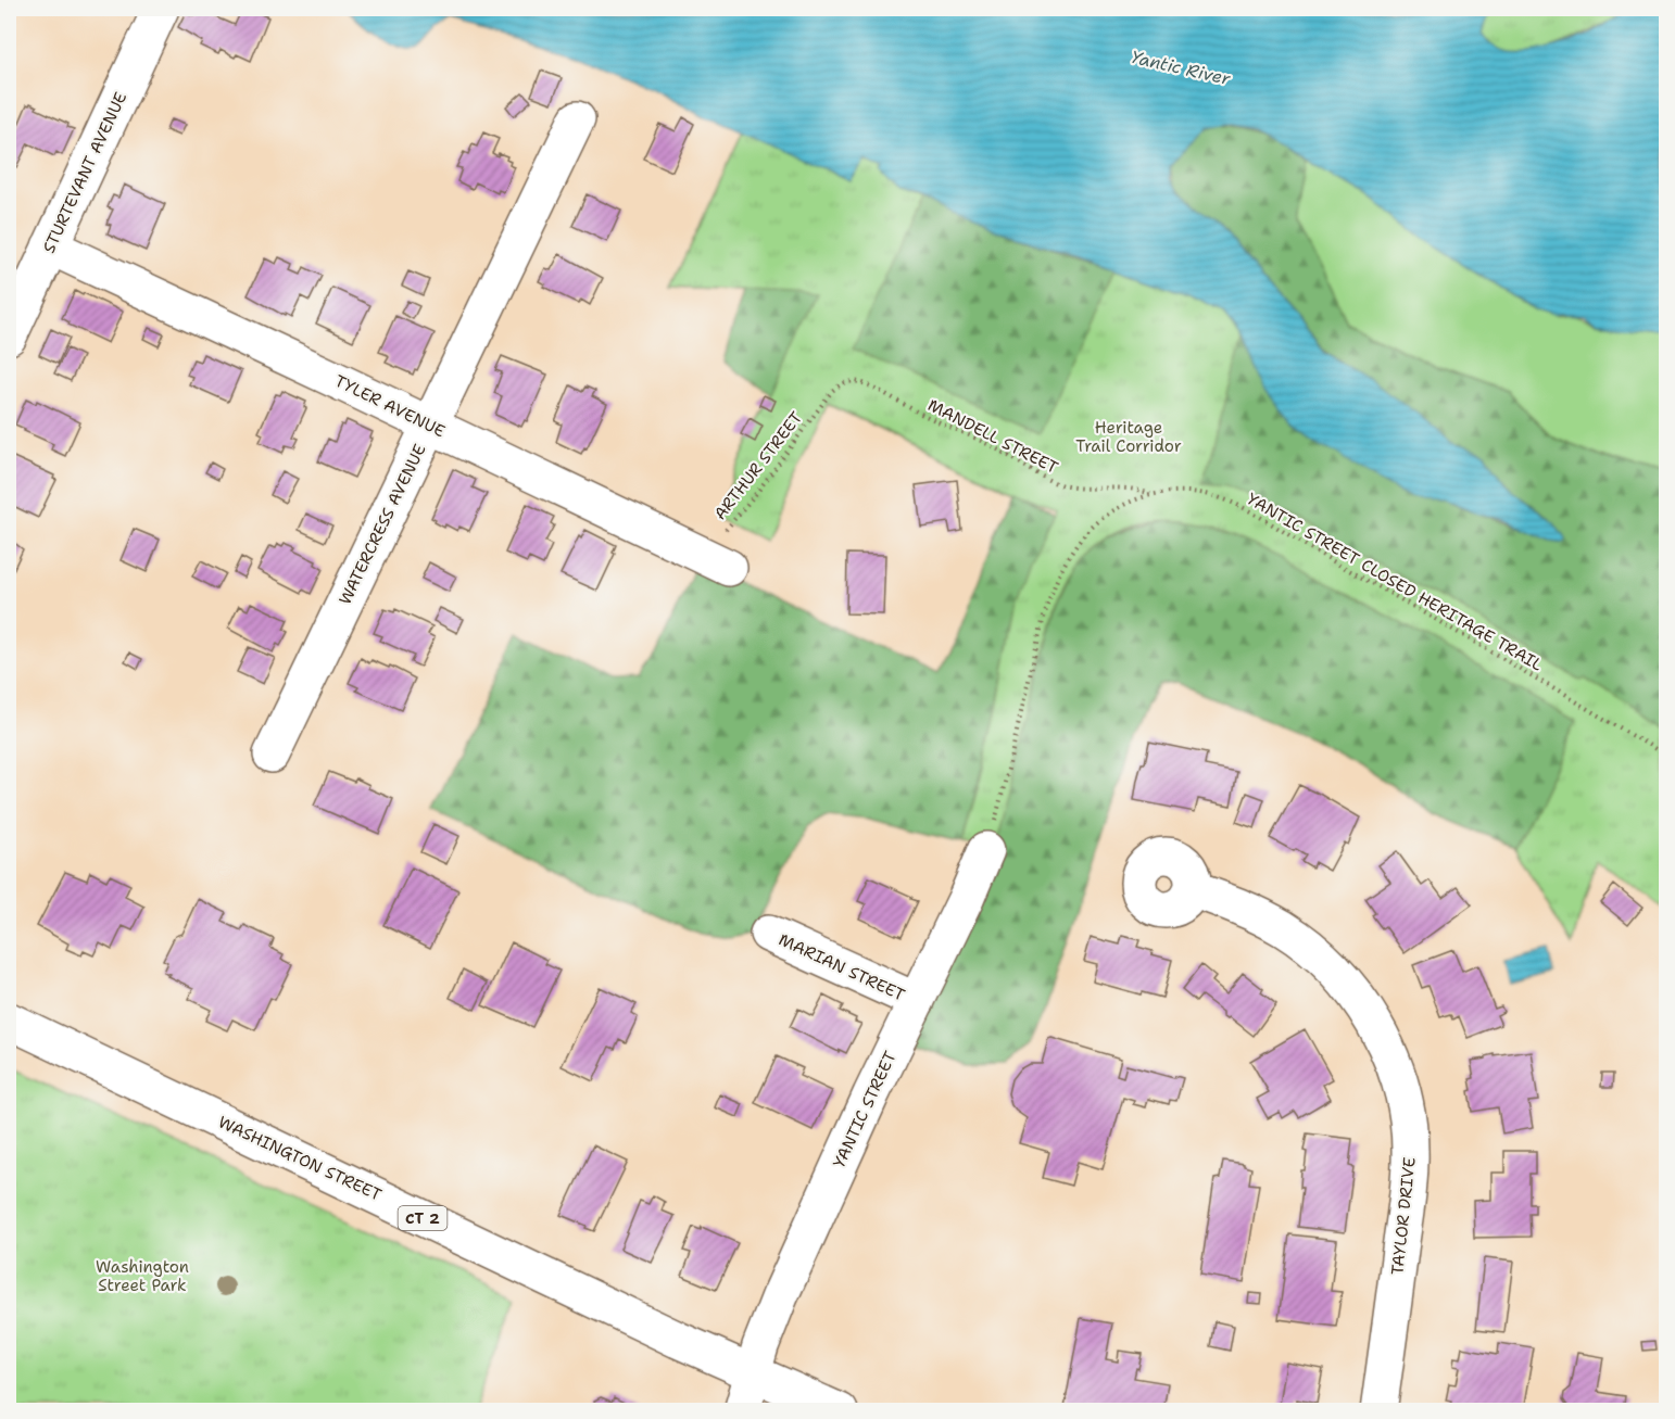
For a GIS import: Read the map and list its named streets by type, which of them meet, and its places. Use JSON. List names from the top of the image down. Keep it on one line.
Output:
{"streets":{"main road":["STURTEVANT AVENUE","TYLER AVENUE","WATERCRESS AVENUE","MARIAN STREET","YANTIC STREET","WASHINGTON STREET","TAYLOR DRIVE","CT 2"],"path":["MANDELL STREET","ARTHUR STREET","YANTIC STREET CLOSED HERITAGE TRAIL"]},"crossings":[["STURTEVANT AVENUE","TYLER AVENUE"],["TYLER AVENUE","ARTHUR STREET"],["TYLER AVENUE","WATERCRESS AVENUE"],["MANDELL STREET","ARTHUR STREET"],["MANDELL STREET","YANTIC STREET CLOSED HERITAGE TRAIL"],["YANTIC STREET CLOSED HERITAGE TRAIL","YANTIC STREET"],["MARIAN STREET","YANTIC STREET"],["YANTIC STREET","WASHINGTON STREET"]],"water":["Yantic River"],"parks":["Heritage Trail Corridor","Washington Street Park"]}
